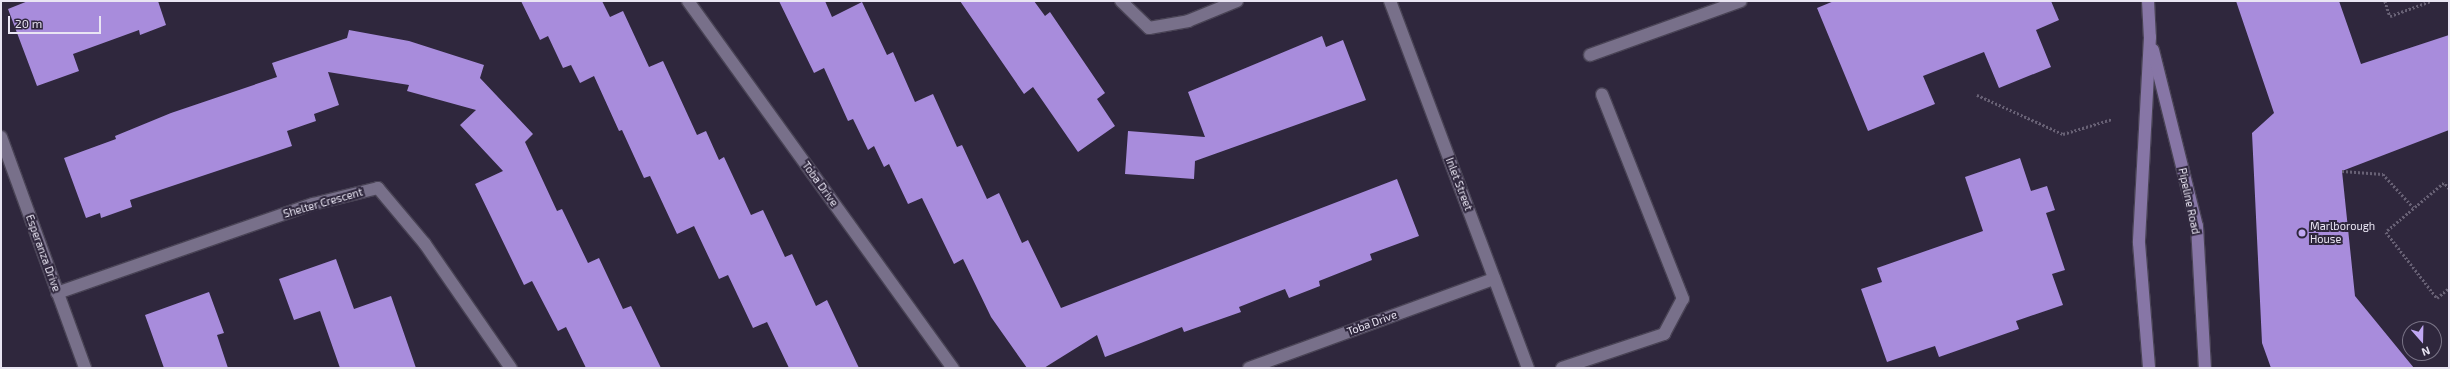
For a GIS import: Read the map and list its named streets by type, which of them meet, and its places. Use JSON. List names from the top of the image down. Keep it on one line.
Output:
{"streets":{"main road":["Pipeline Road"],"street":["Toba Drive","Inlet Street","Shelter Crescent","Esperanza Drive"]},"crossings":[["Toba Drive","Inlet Street"],["Shelter Crescent","Esperanza Drive"]],"places":["Marlborough House"],"scale_bar":"20 m","north":"bottom"}
